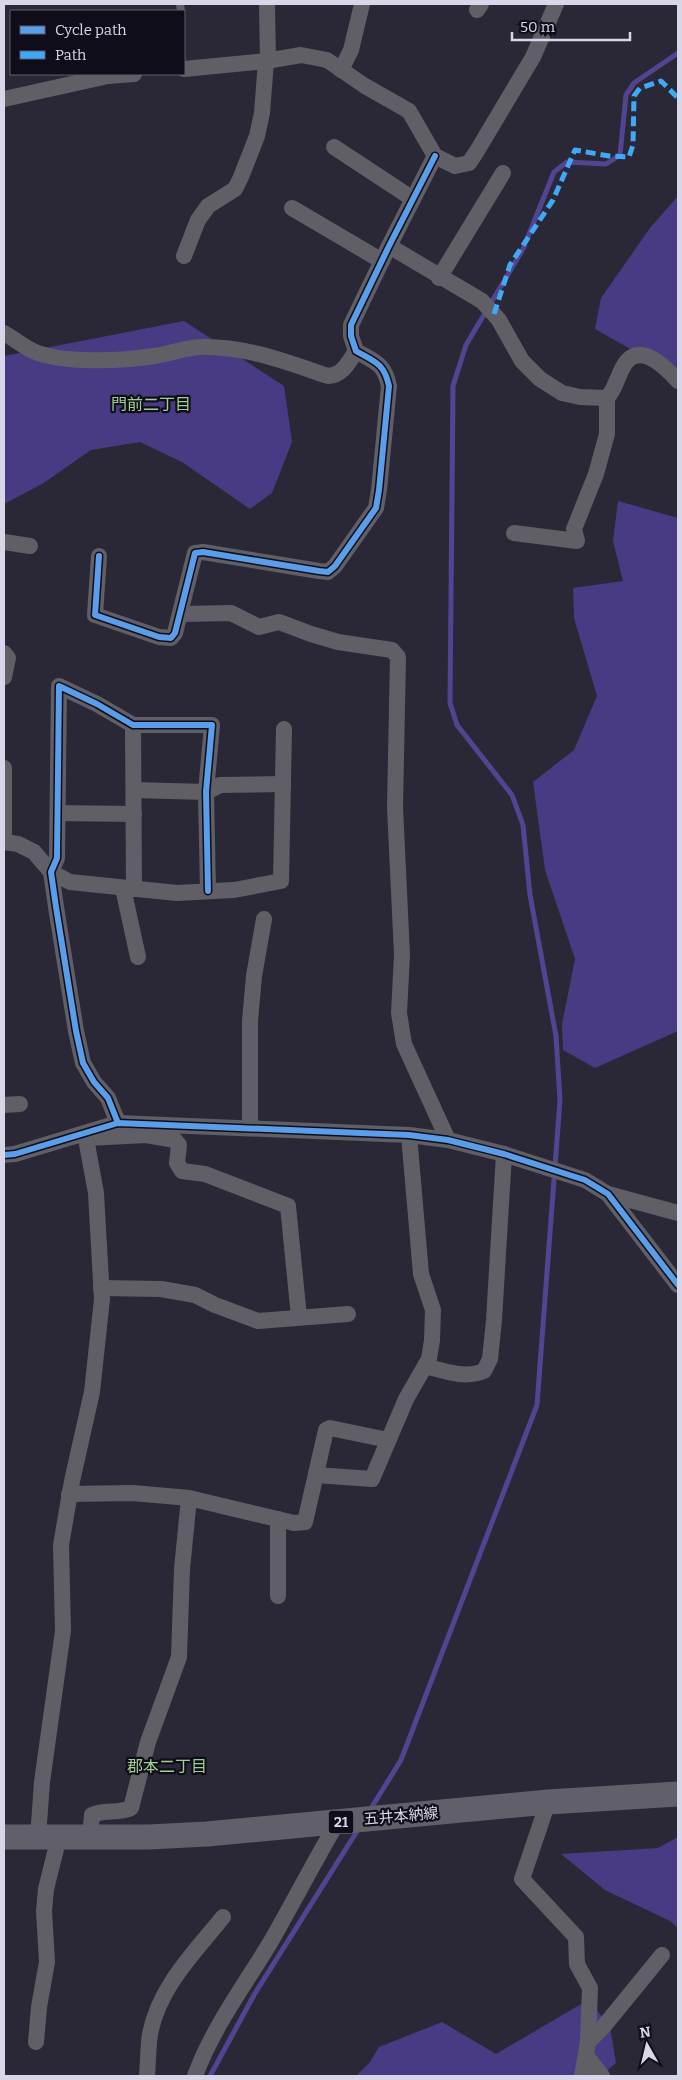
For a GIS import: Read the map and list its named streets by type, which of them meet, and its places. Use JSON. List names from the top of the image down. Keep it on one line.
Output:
{"streets":{"main road":["五井本納線","21"]},"districts":["門前二丁目","郡本二丁目"],"legend":["Cycle path","Path"],"scale_bar":"50 m","north":"top"}
